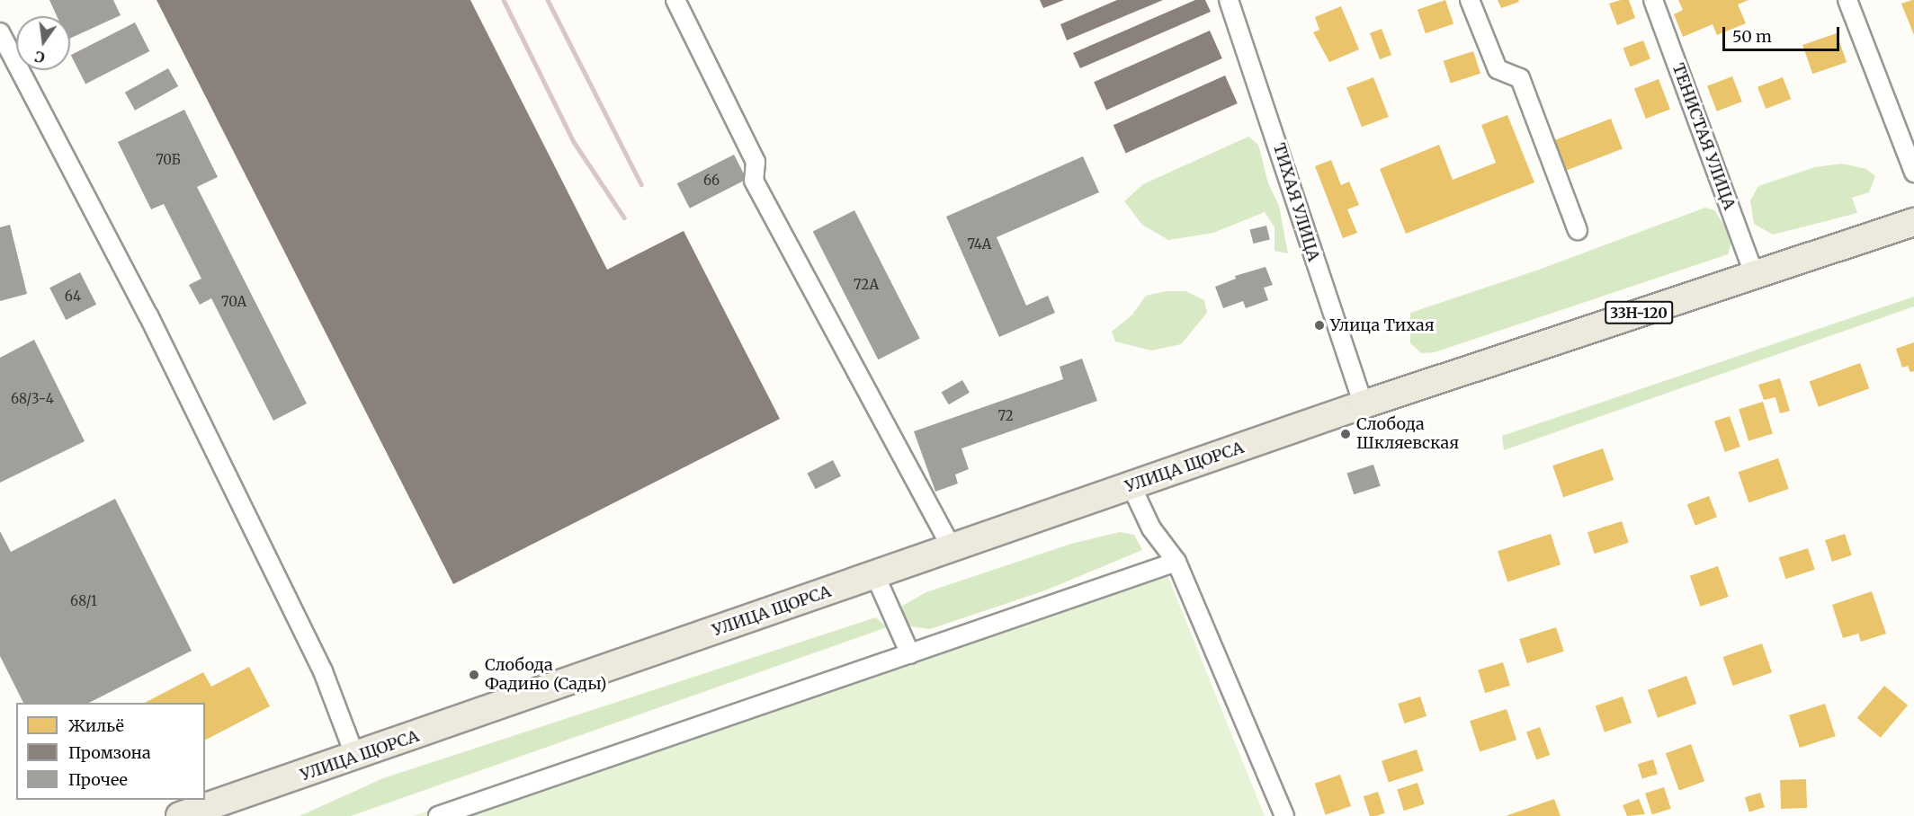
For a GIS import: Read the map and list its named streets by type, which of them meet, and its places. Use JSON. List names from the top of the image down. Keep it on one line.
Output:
{"streets":{"main road":["33Н-120","УЛИЦА ЩОРСА"],"street":["ТЕНИСТАЯ УЛИЦА","ТИХАЯ УЛИЦА"]},"crossings":[["ТЕНИСТАЯ УЛИЦА","33Н-120"],["ТИХАЯ УЛИЦА","33Н-120"],["ТИХАЯ УЛИЦА","УЛИЦА ЩОРСА"],["33Н-120","УЛИЦА ЩОРСА"]],"places":["Улица Тихая","Слобода Шкляевская","Слобода Фадино (Сады)"],"house_numbers":["70Б","66","74А","72А","64","70А","68/3-4","72","68/1"],"legend":["Жильё","Промзона","Прочее"],"scale_bar":"50 m","north":"bottom"}
